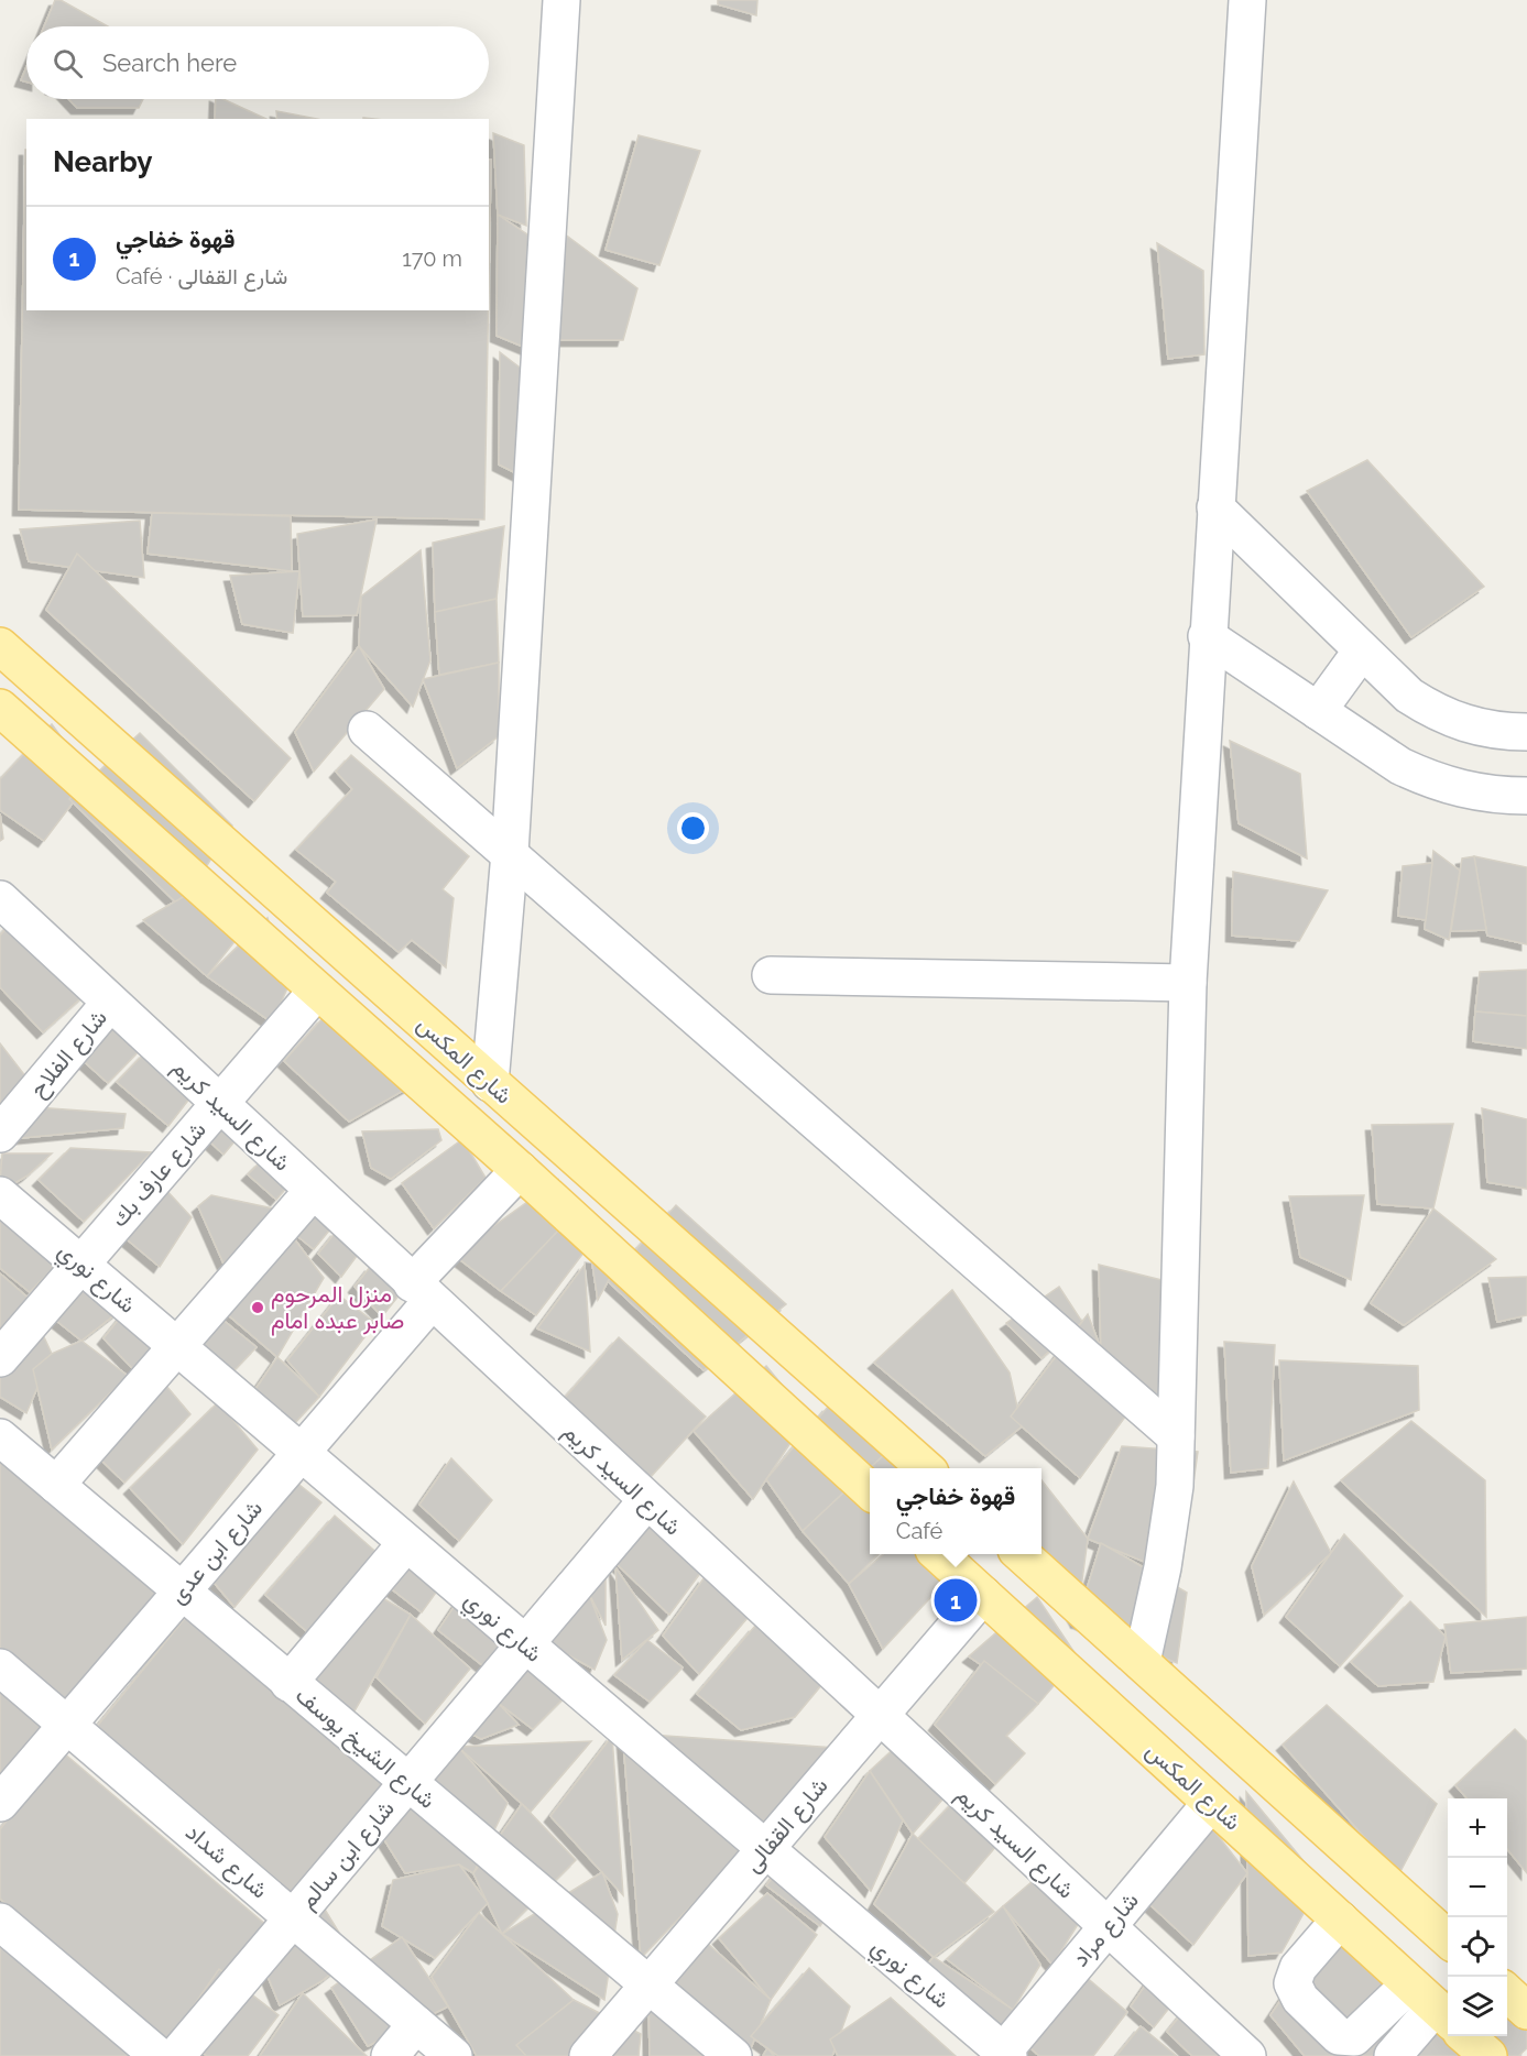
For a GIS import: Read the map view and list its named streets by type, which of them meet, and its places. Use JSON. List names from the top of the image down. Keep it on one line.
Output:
{"streets":{"main road":["شارع المكس"],"street":["شارع الفلاح","شارع السيد كريم","شارع عارف بك","شارع نوري","شارع ابن عدى","شارع الشيخ يوسف","شارع القفالى","شارع ابن سالم","شارع شداد","شارع مراد"]},"crossings":[["شارع الفلاح","شارع السيد كريم"],["شارع المكس","شارع عارف بك"],["شارع المكس","شارع ابن عدى"],["شارع المكس","شارع القفالى"],["شارع المكس","شارع مراد"],["شارع السيد كريم","شارع عارف بك"],["شارع السيد كريم","شارع ابن عدى"],["شارع السيد كريم","شارع القفالى"],["شارع السيد كريم","شارع ابن سالم"],["شارع السيد كريم","شارع مراد"],["شارع عارف بك","شارع نوري"],["شارع نوري","شارع ابن عدى"],["شارع نوري","شارع القفالى"],["شارع نوري","شارع ابن سالم"],["شارع نوري","شارع مراد"],["شارع ابن عدى","شارع الشيخ يوسف"],["شارع ابن عدى","شارع شداد"],["شارع الشيخ يوسف","شارع القفالى"],["شارع الشيخ يوسف","شارع ابن سالم"],["شارع ابن سالم","شارع شداد"]],"places":["منزل المرحوم صابر عبده امام"],"page":{"search":"Search here","heading":"Nearby","list":[{"mark":"1","name":"قهوة خفاجي","note":"Café · شارع القفالى","value":"170 m"}],"popup":["قهوة خفاجي","Café"],"pins":"1","map_buttons":["+","−"]}}
